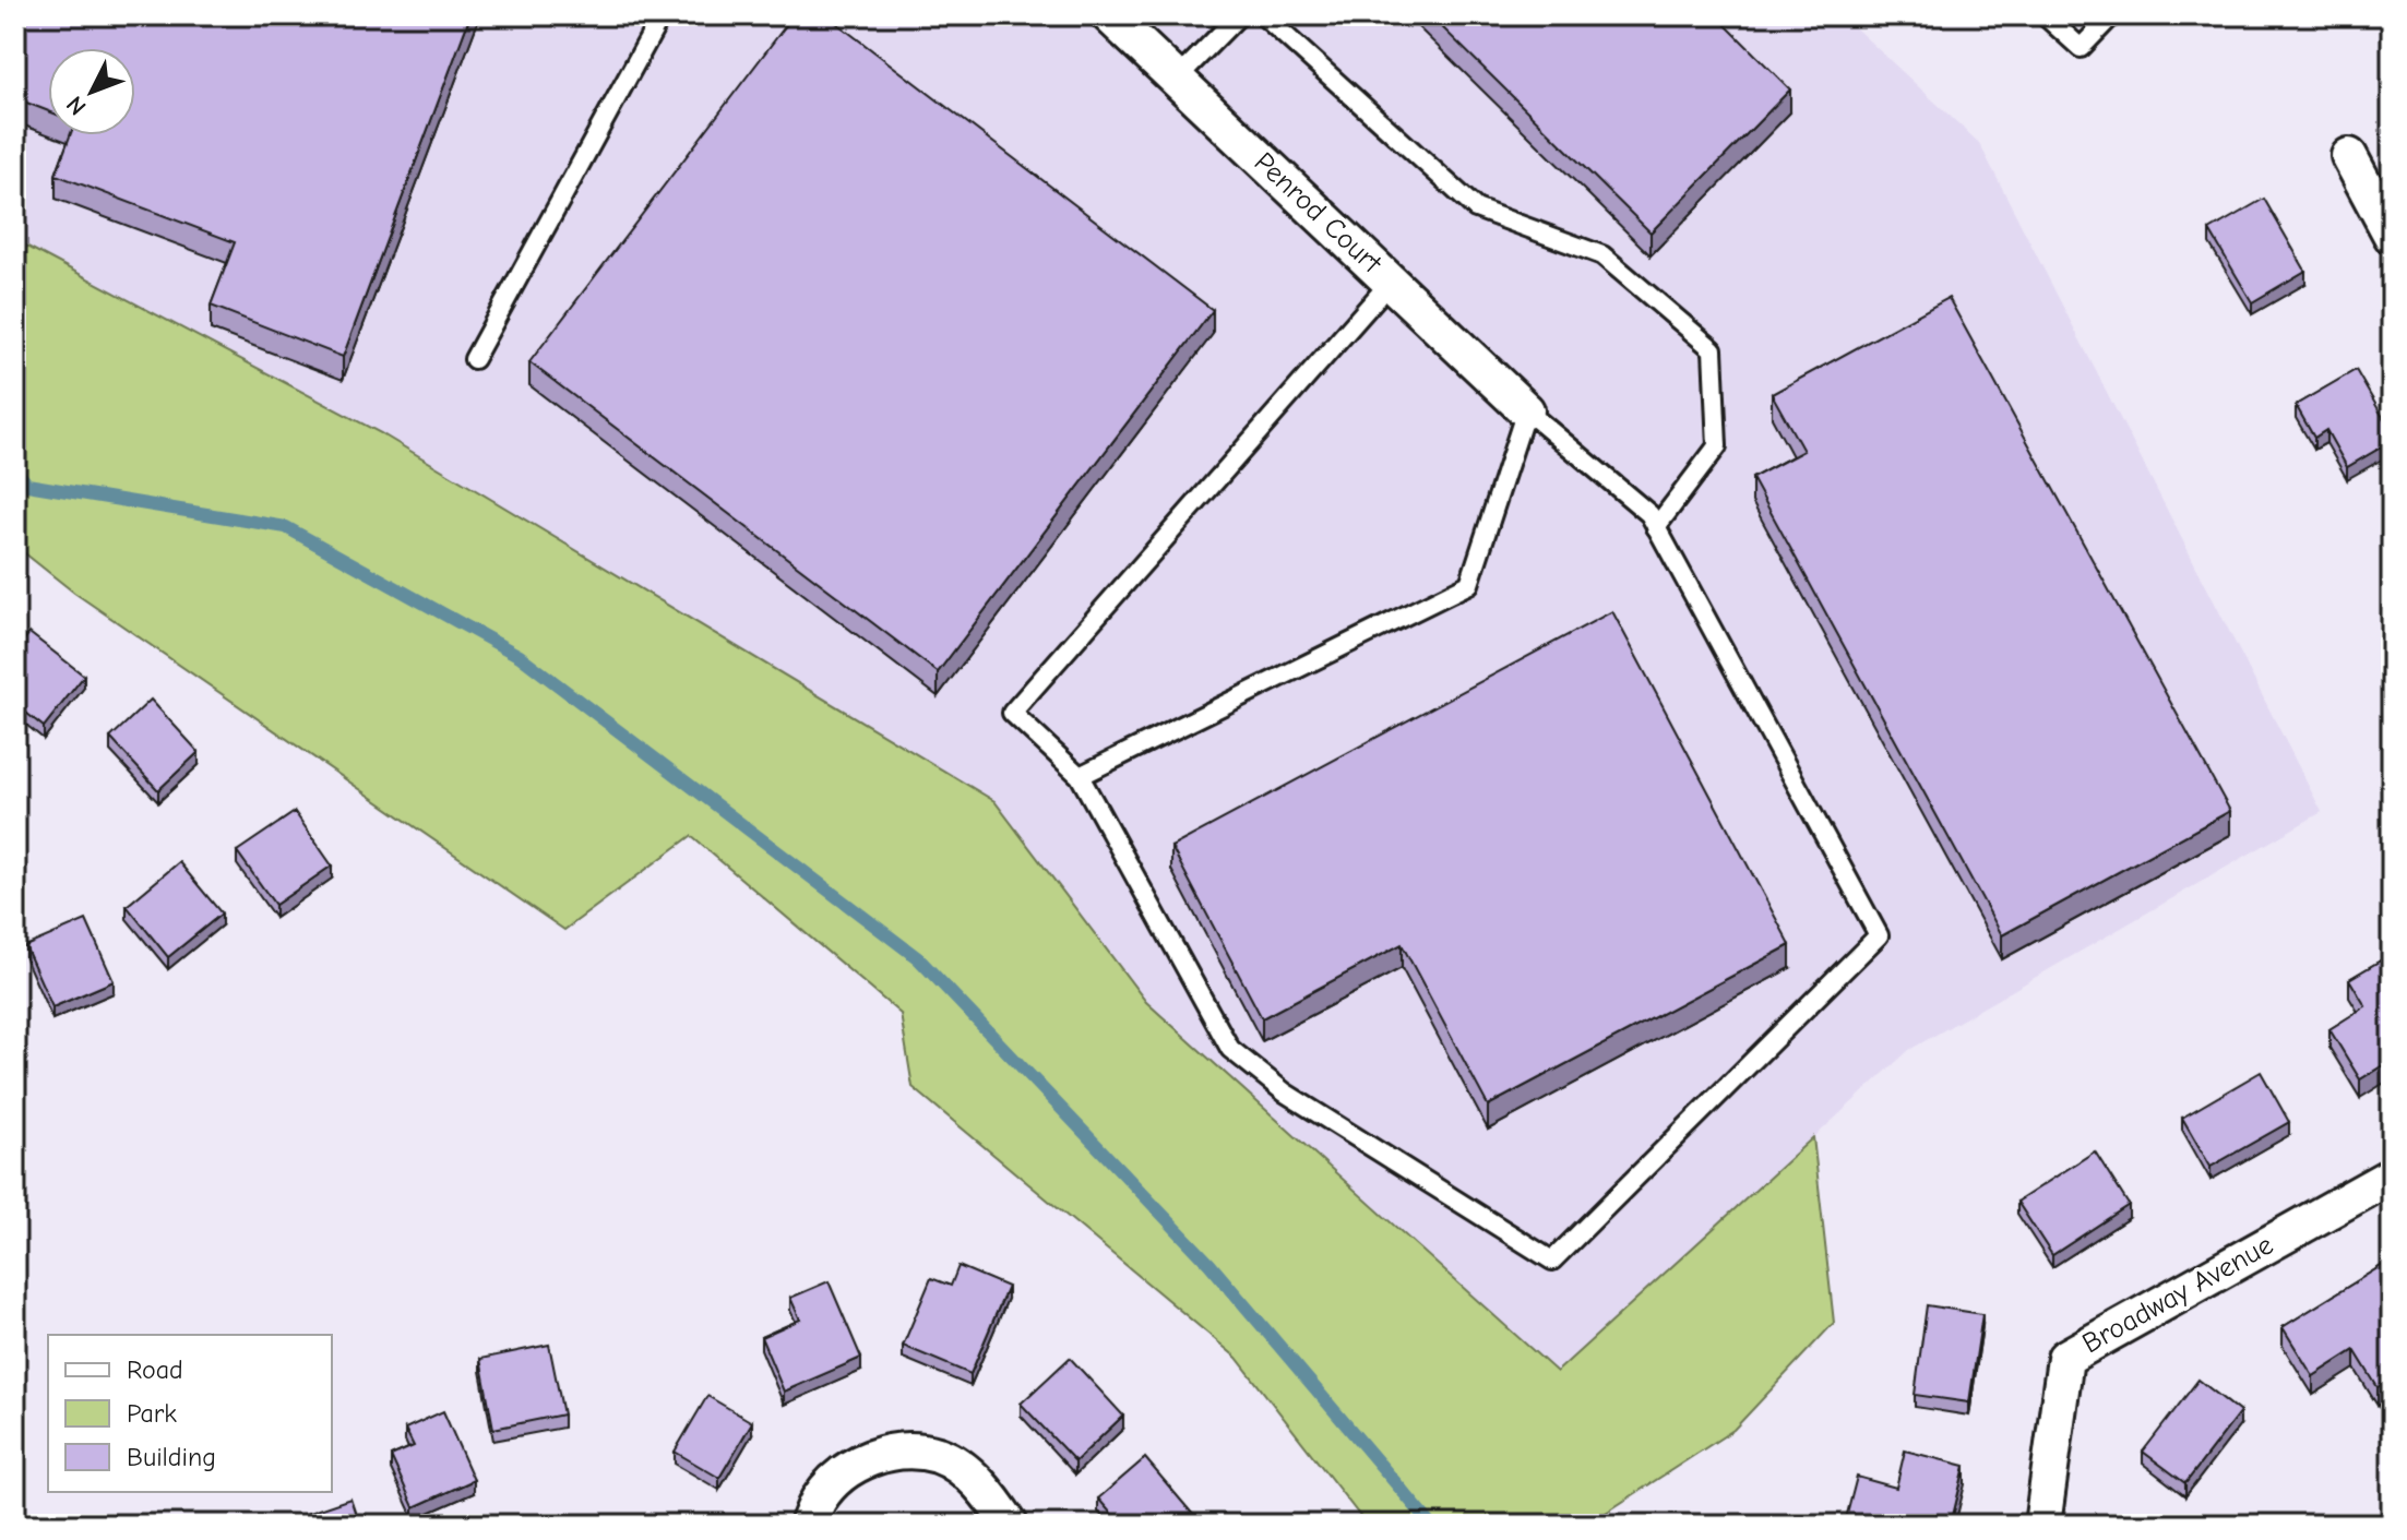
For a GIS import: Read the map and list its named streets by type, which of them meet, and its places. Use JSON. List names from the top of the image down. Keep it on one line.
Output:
{"streets":{"street":["Penrod Court","Broadway Avenue"]},"legend":["Road","Park","Building"],"north":"bottom left"}
